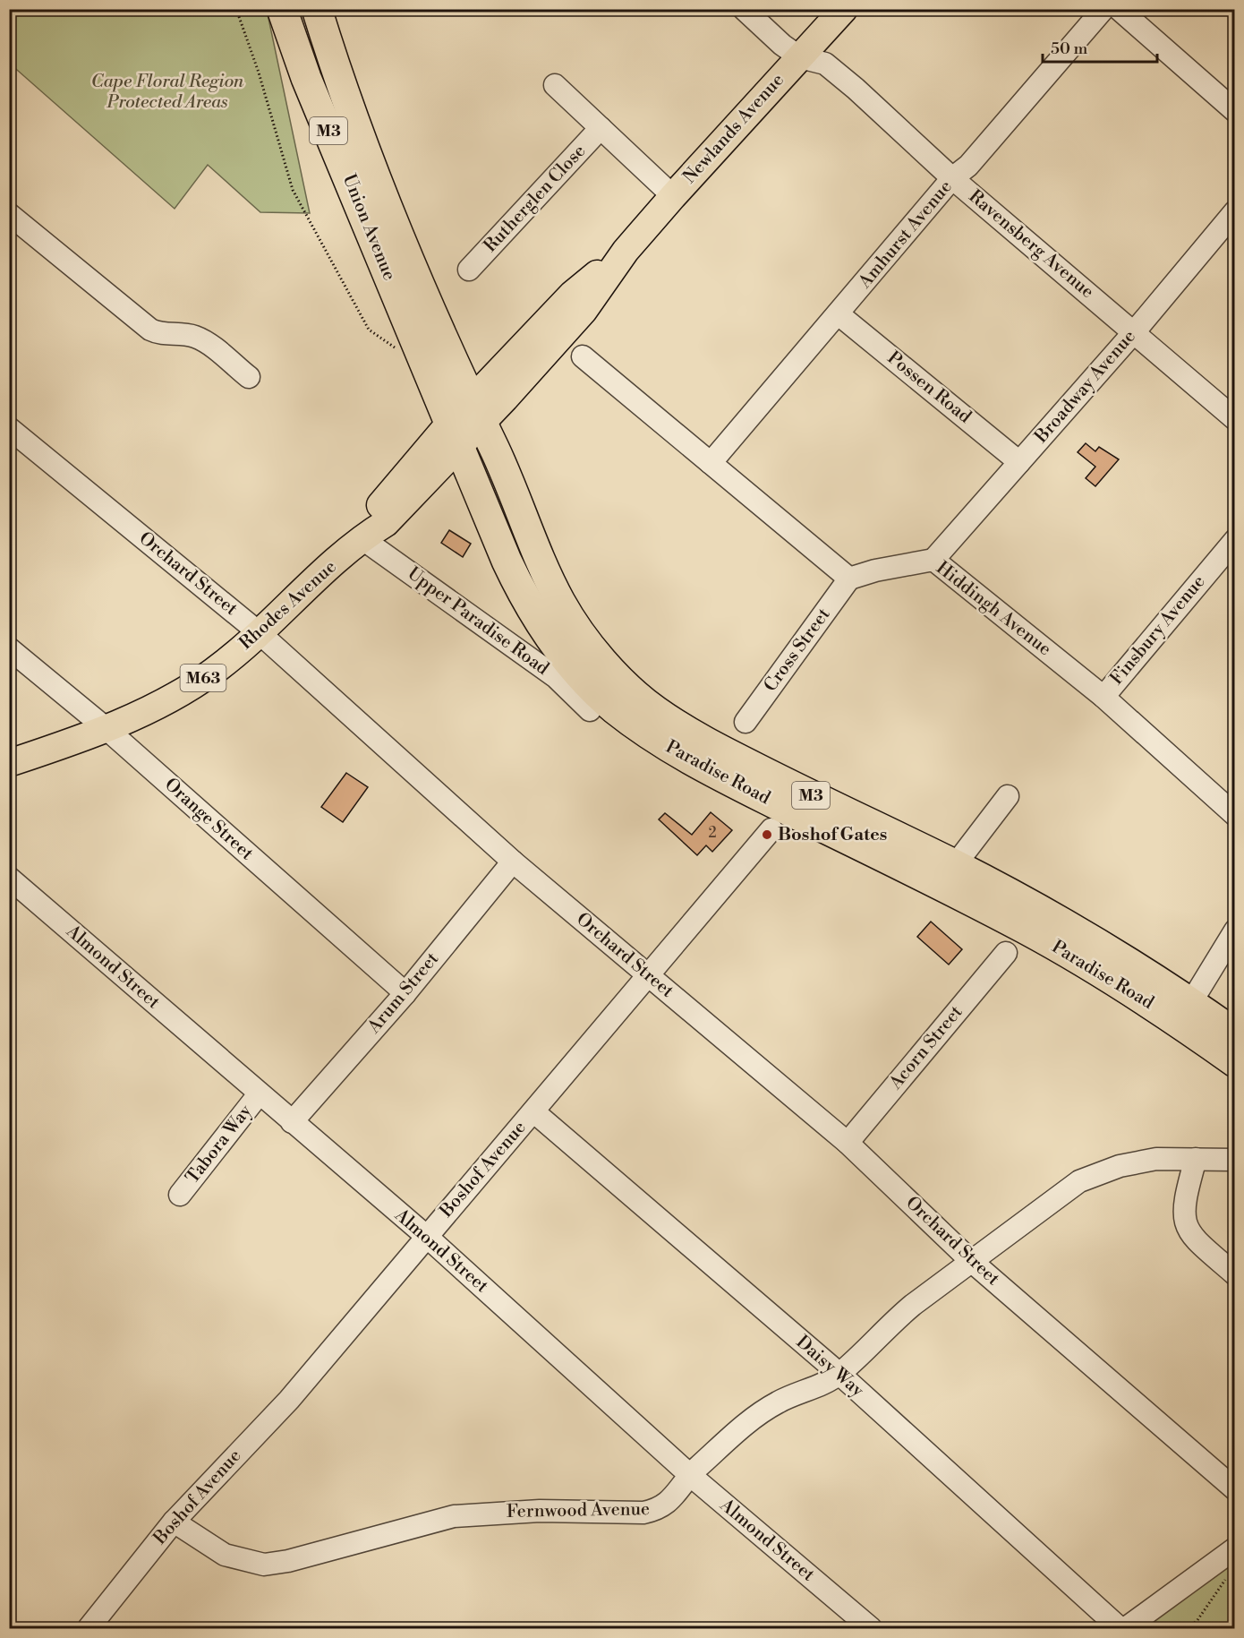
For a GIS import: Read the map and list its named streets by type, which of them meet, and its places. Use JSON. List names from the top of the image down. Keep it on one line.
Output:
{"streets":{"highway":["M3","Union Avenue","Paradise Road"],"main road":["Newlands Avenue","Rhodes Avenue","M63"],"street":["Rutherglen Close","Amhurst Avenue","Ravensberg Avenue","Broadway Avenue","Possen Road","Orchard Street","Hiddingh Avenue","Upper Paradise Road","Finsbury Avenue","Cross Street","Orange Street","Almond Street","Arum Street","Acorn Street","Tabora Way","Boshof Avenue","Daisy Way","Fernwood Avenue"]},"crossings":[["Newlands Avenue","Union Avenue"],["Newlands Avenue","Ravensberg Avenue"],["Newlands Avenue","Rhodes Avenue"],["Newlands Avenue","Paradise Road"],["Union Avenue","Rhodes Avenue"],["Union Avenue","Paradise Road"],["Amhurst Avenue","Ravensberg Avenue"],["Amhurst Avenue","Possen Road"],["Ravensberg Avenue","Broadway Avenue"],["Broadway Avenue","Possen Road"],["Broadway Avenue","Hiddingh Avenue"],["Orchard Street","Rhodes Avenue"],["Orchard Street","Arum Street"],["Orchard Street","Acorn Street"],["Orchard Street","Boshof Avenue"],["Orchard Street","Fernwood Avenue"],["Rhodes Avenue","Upper Paradise Road"],["Rhodes Avenue","Paradise Road"],["Rhodes Avenue","Orange Street"],["Hiddingh Avenue","Finsbury Avenue"],["Hiddingh Avenue","Cross Street"],["Orange Street","Arum Street"],["Almond Street","Arum Street"],["Almond Street","Tabora Way"],["Almond Street","Boshof Avenue"],["Almond Street","Fernwood Avenue"],["Boshof Avenue","Daisy Way"],["Boshof Avenue","Fernwood Avenue"],["Daisy Way","Fernwood Avenue"]],"parks":["Cape Floral Region Protected Areas"],"places":["Boshof Gates"],"house_numbers":["2"],"scale_bar":"50 m"}
